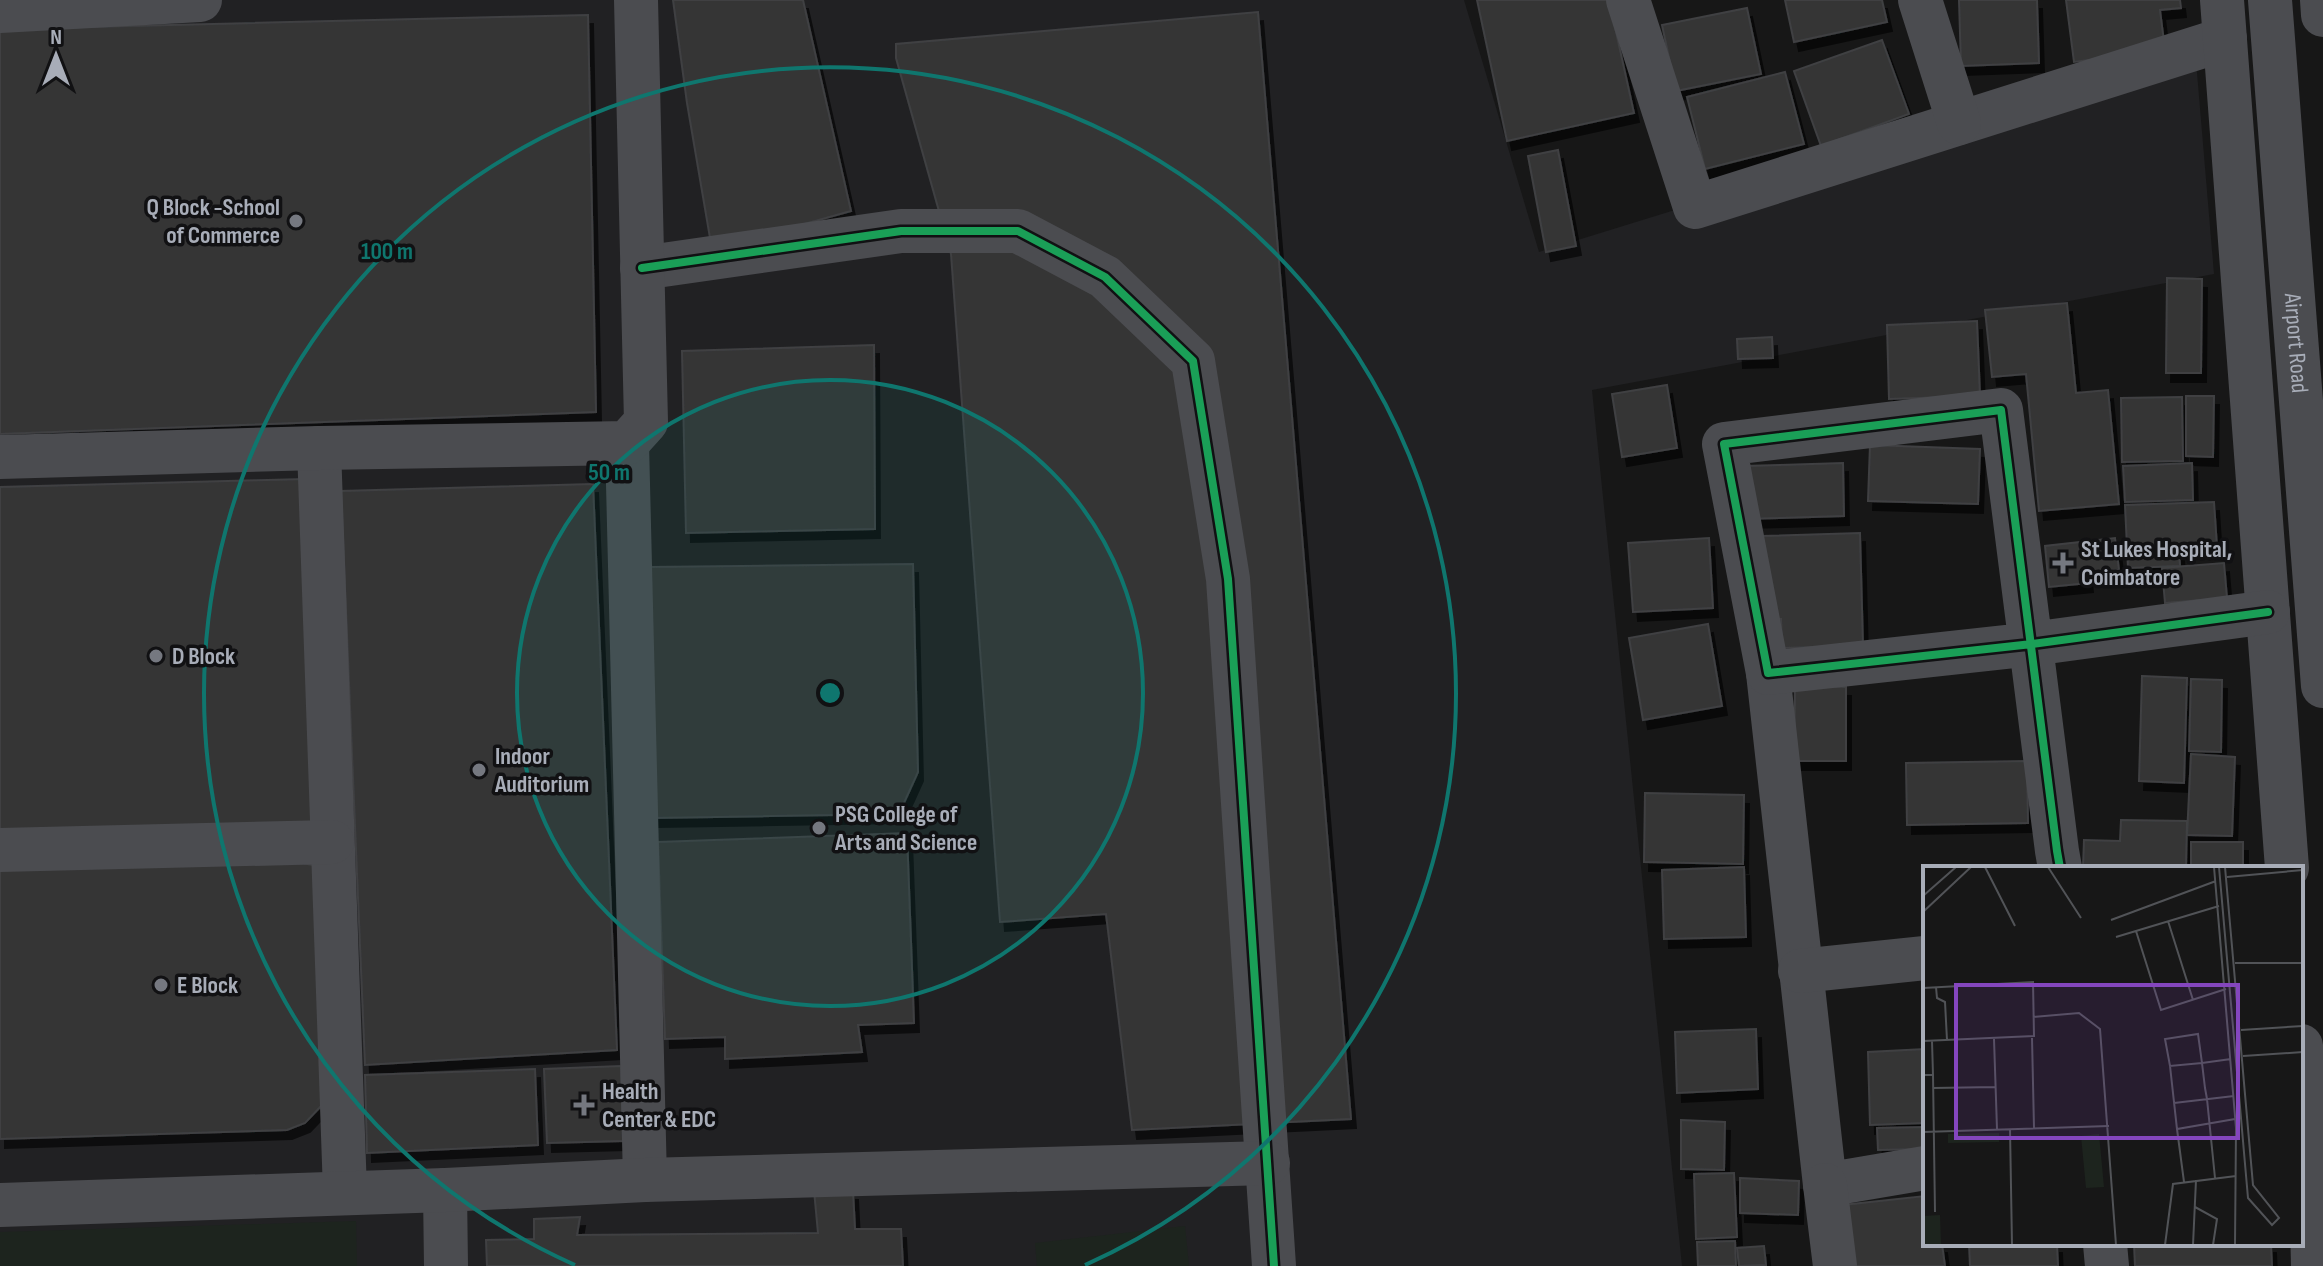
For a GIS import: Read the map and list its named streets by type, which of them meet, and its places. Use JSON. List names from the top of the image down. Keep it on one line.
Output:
{"streets":{"street":["Airport Road"]},"places":{"other":["Q Block -School of Commerce","D Block","Indoor Auditorium","PSG College of Arts and Science","E Block"],"health":["St Lukes Hospital, Coimbatore","Health Center & EDC"]},"north":"top","rings":["100 m","50 m"]}
